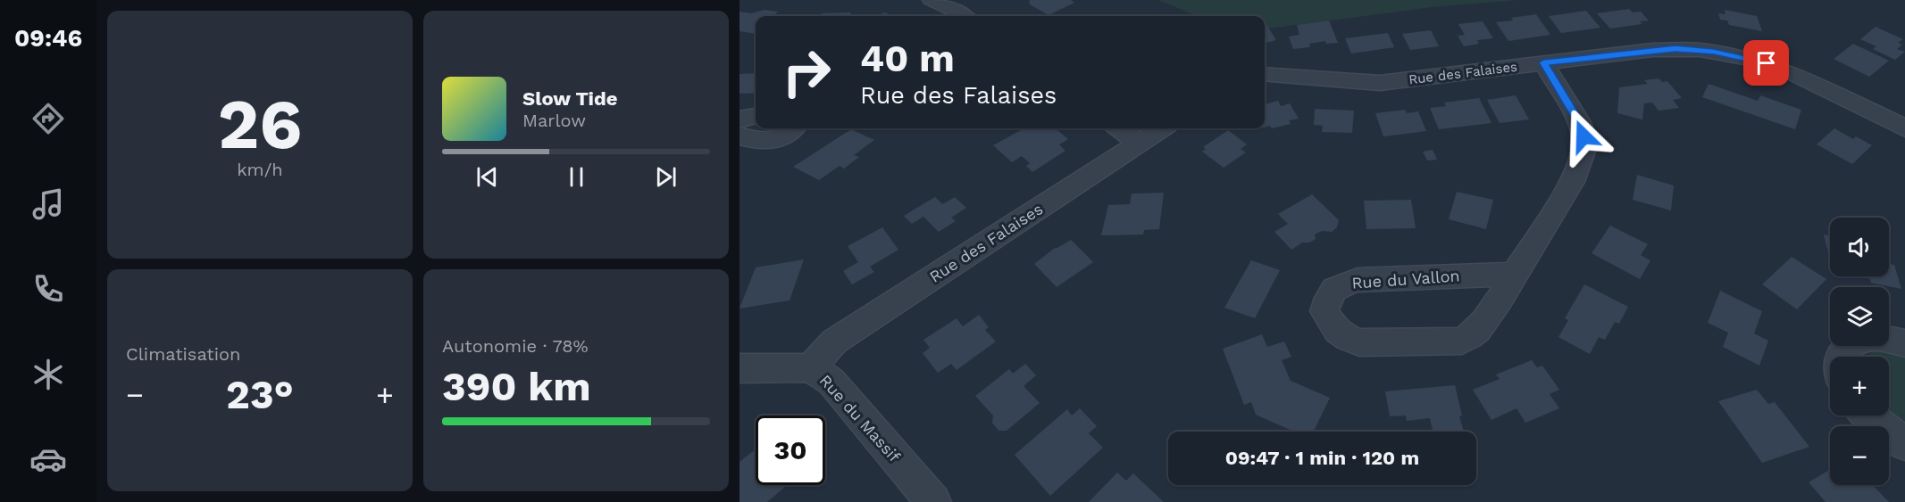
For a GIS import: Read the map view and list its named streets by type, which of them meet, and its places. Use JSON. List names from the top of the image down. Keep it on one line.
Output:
{"streets":{"street":["Rue des Falaises","Rue du Vallon","Rue du Massif"]},"crossings":[["Rue des Falaises","Rue du Vallon"],["Rue des Falaises","Rue du Massif"]],"page":{"tabs":"09:46","tile":[["26","km/h"],"Climatisation",["Autonomie · 78%","390 km"]],"turn":["40 m","Rue des Falaises"],"song":["Slow Tide","Marlow"],"map_buttons":["+","−"],"heat":["−","23°","+"],"limit":"30","trip":"09:47 · 1 min · 120 m"}}
